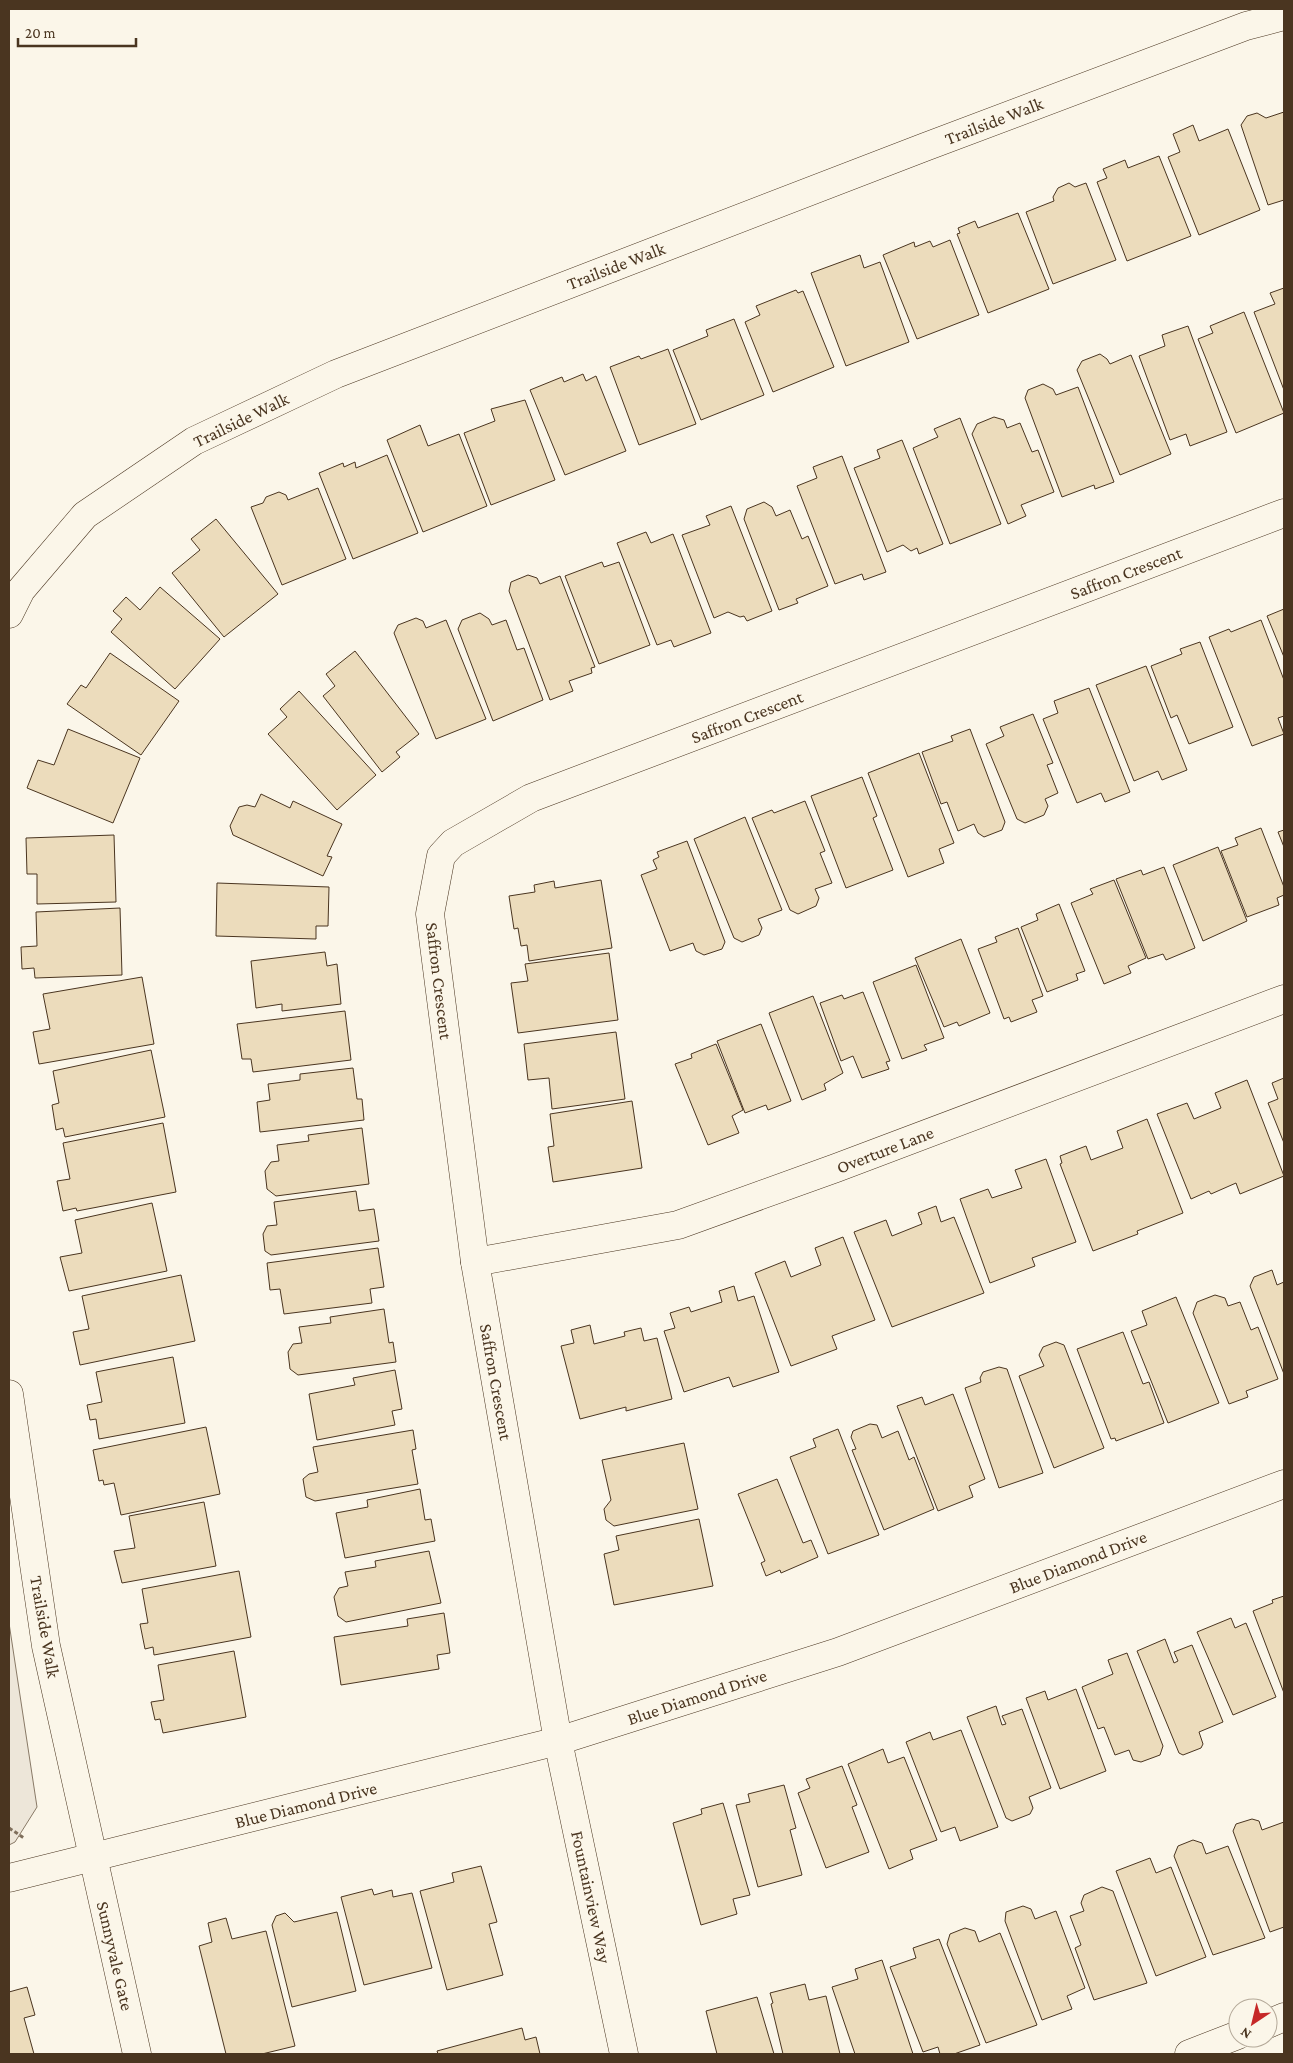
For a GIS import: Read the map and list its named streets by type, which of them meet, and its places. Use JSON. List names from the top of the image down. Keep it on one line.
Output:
{"streets":{"street":["Trailside Walk","Saffron Crescent","Overture Lane","Blue Diamond Drive","Fountainview Way","Sunnyvale Gate"]},"crossings":[["Trailside Walk","Blue Diamond Drive"],["Trailside Walk","Sunnyvale Gate"],["Saffron Crescent","Overture Lane"],["Saffron Crescent","Blue Diamond Drive"],["Saffron Crescent","Fountainview Way"],["Blue Diamond Drive","Fountainview Way"],["Blue Diamond Drive","Sunnyvale Gate"]],"scale_bar":"20 m","north":"bottom left"}
